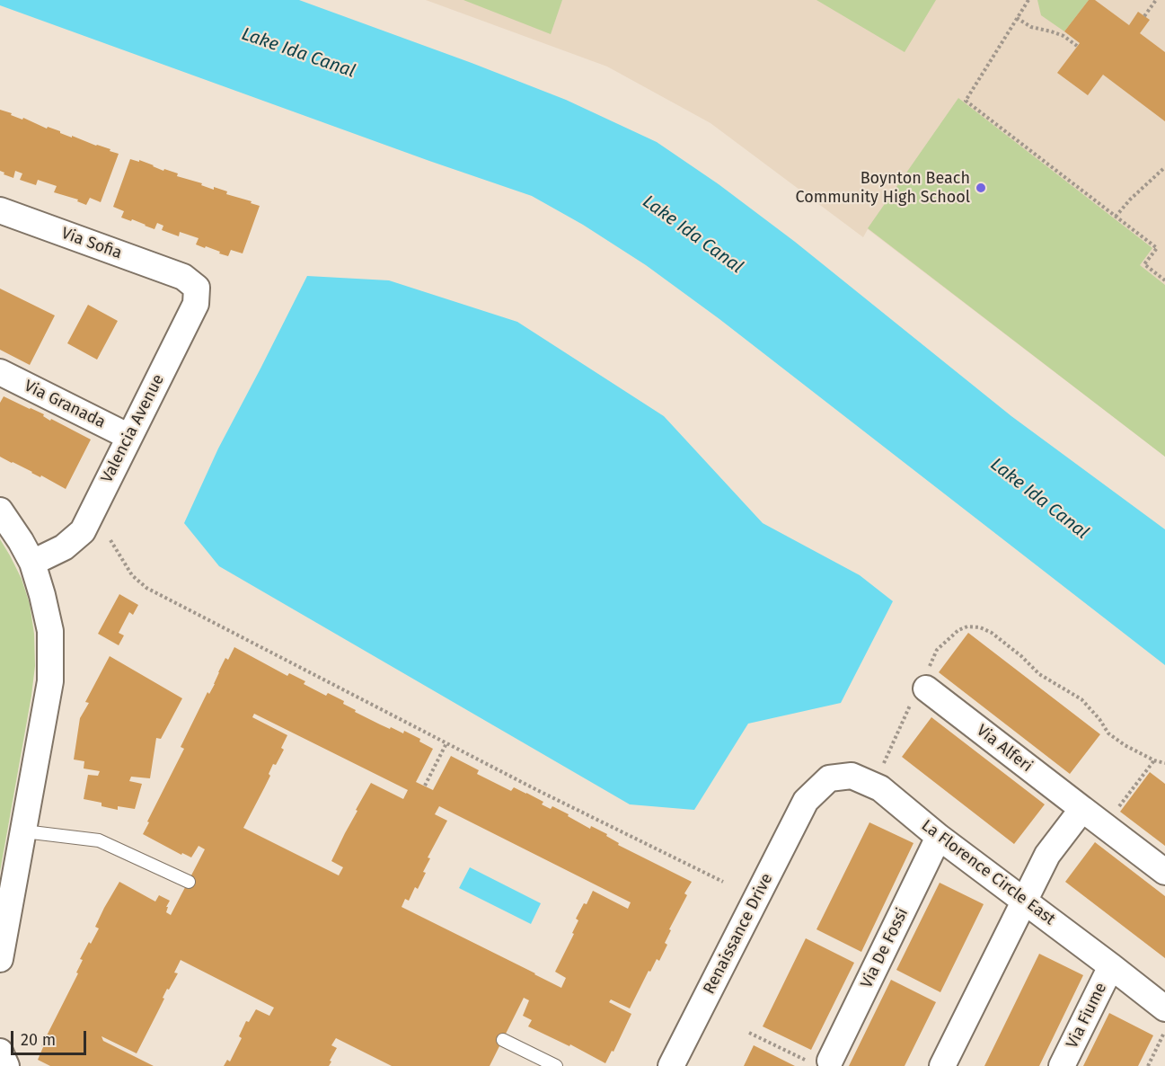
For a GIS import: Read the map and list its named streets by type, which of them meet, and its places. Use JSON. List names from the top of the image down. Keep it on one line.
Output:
{"streets":{"street":["Via Sofia","Via Granada","Valencia Avenue","Via Alferi","La Florence Circle East","Renaissance Drive","Via De Fossi","Via Fiume"]},"crossings":[["Via Sofia","Valencia Avenue"],["Via Granada","Valencia Avenue"],["La Florence Circle East","Renaissance Drive"],["La Florence Circle East","Via De Fossi"],["La Florence Circle East","Via Fiume"]],"water":["Lake Ida Canal"],"places":["Boynton Beach Community High School"],"scale_bar":"20 m"}
